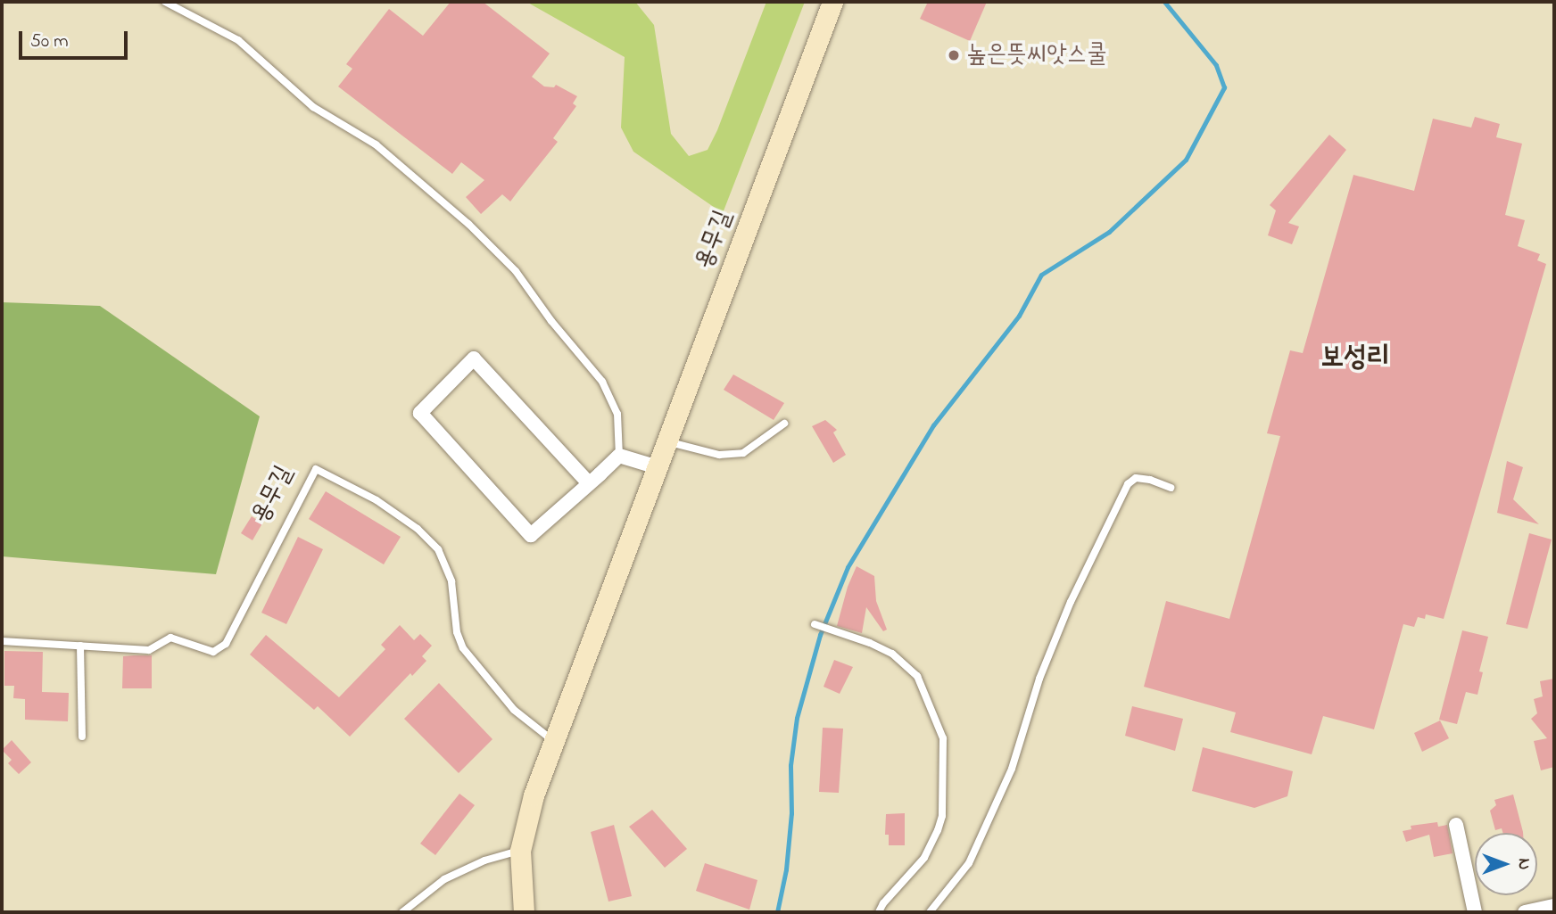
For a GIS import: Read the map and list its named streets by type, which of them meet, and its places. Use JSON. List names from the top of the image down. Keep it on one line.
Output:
{"streets":{"street":["용무길"]},"districts":["보성리"],"places":["높은뜻씨앗스쿨"],"scale_bar":"50 m","north":"right"}
